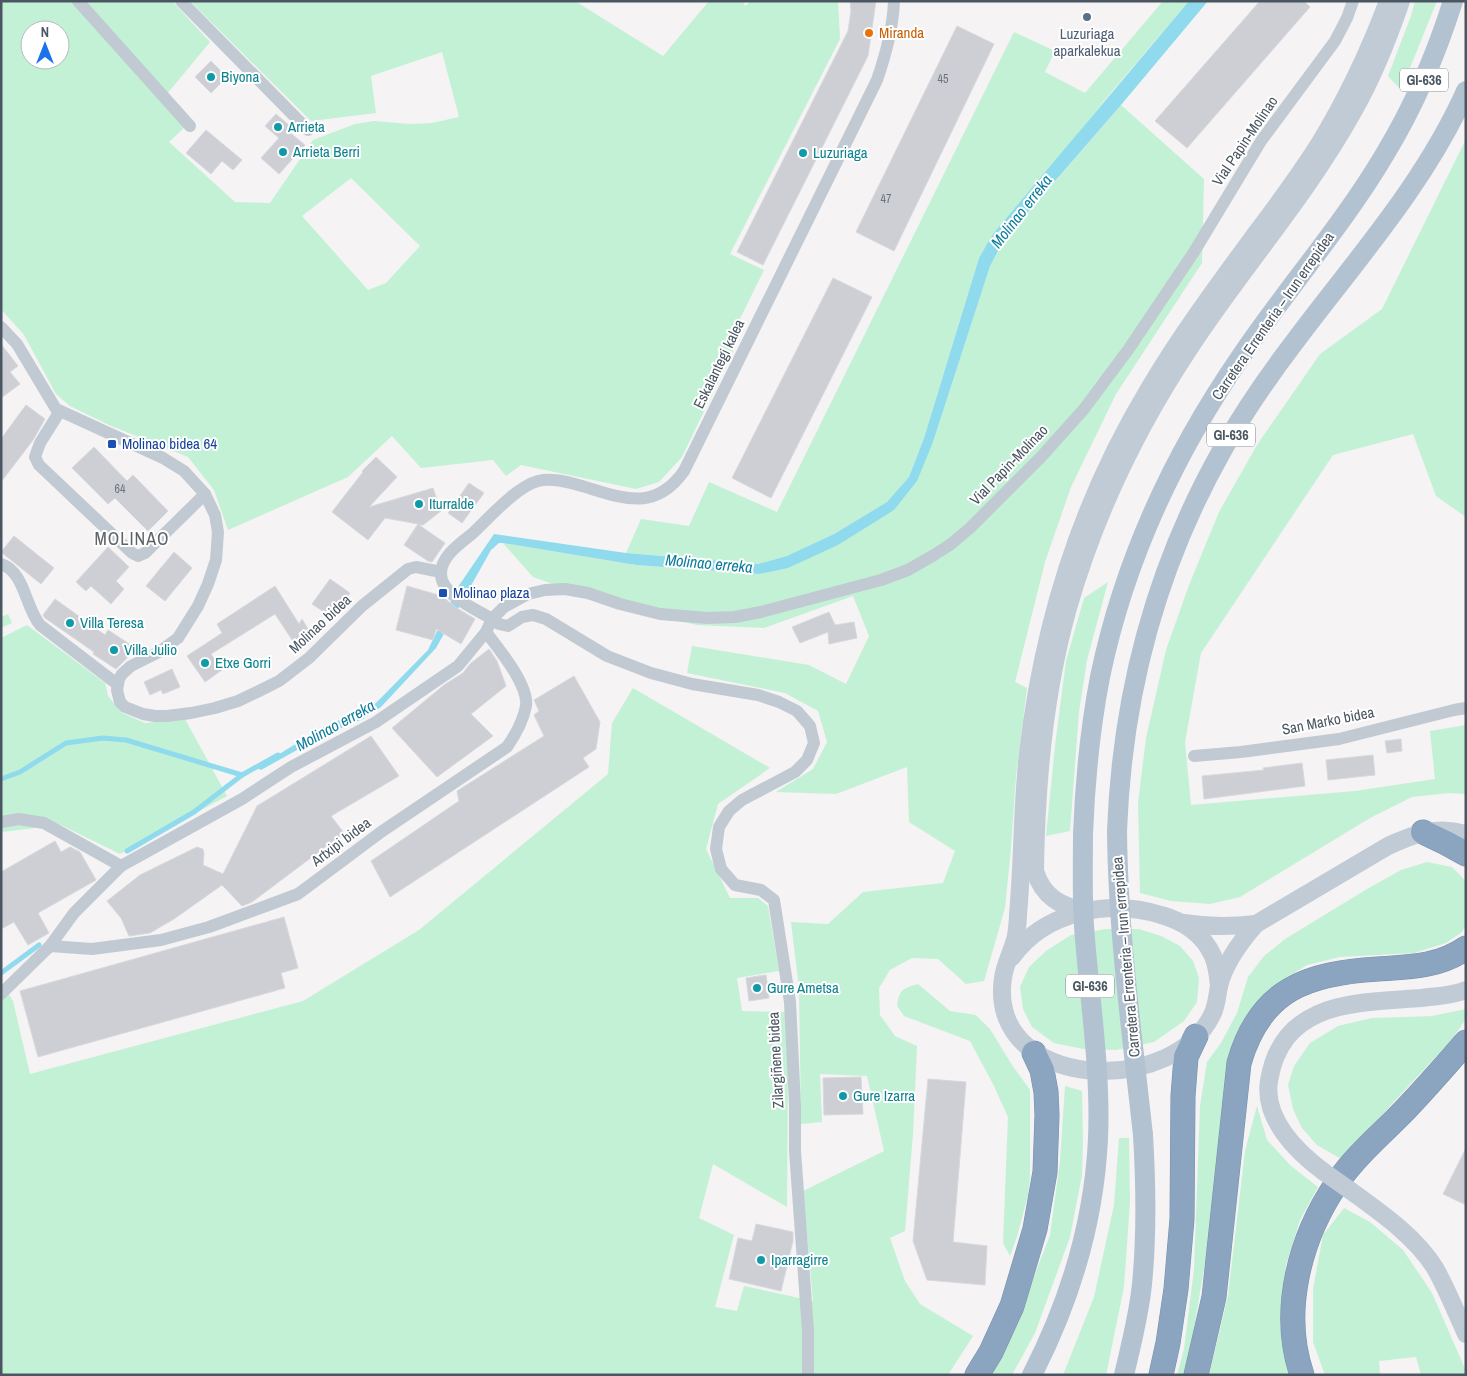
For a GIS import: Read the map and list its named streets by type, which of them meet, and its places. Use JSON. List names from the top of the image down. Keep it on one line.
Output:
{"streets":{"main road":["GI-636","Carretera Errenteria – Irun errepidea"],"street":["Vial Papin-Molinao","Eskalantegi kalea","Molinao bidea","San Marko bidea","Artxipi bidea","Zilargiñene bidea"]},"crossings":[["Vial Papin-Molinao","Zilargiñene bidea"],["Eskalantegi kalea","Molinao bidea"]],"districts":["MOLINAO"],"water":["Molinao erreka"],"places":{"other":["Luzuriaga aparkalekua","Miranda","Biyona","Arrieta","Arrieta Berri","Luzuriaga","Iturralde","Villa Teresa","Villa Julio","Etxe Gorri","Gure Ametsa","Gure Izarra","Iparragirre"],"transit":["Molinao bidea 64","Molinao plaza"]},"house_numbers":["45","47","64"],"north":"top"}
